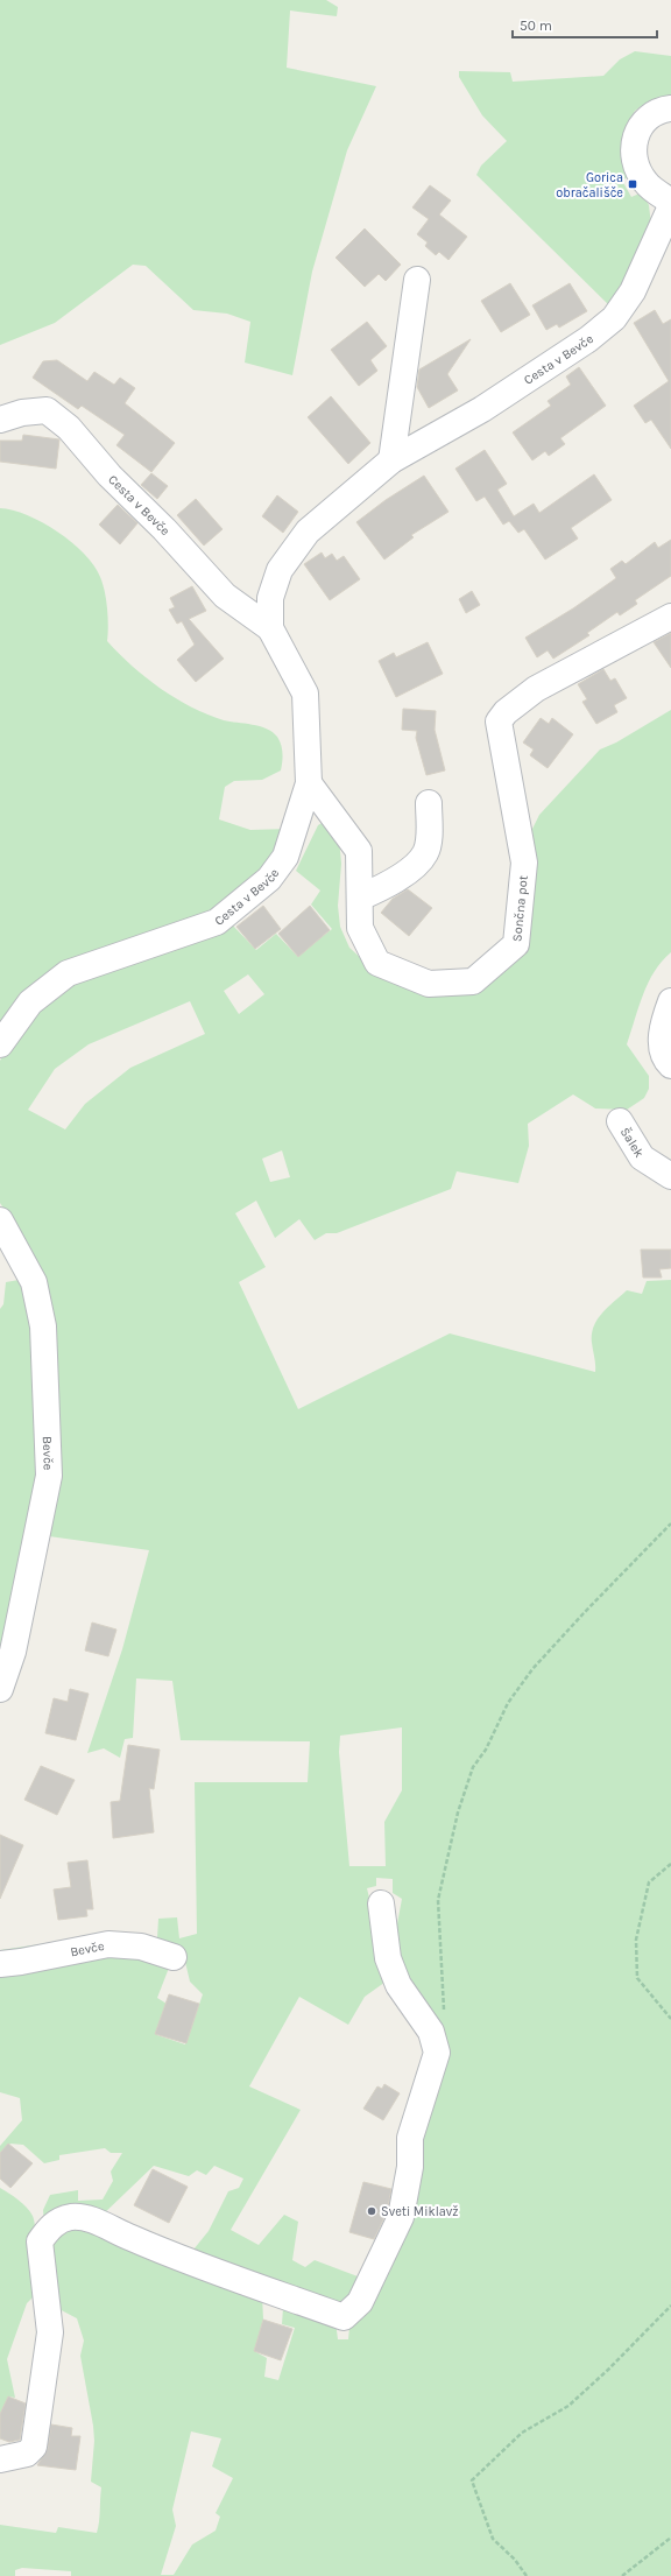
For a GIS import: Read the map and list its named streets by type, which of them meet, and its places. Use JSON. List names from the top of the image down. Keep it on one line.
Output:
{"streets":{"street":["Cesta v Bevče","Sončna pot","Šalek","Bevče"]},"crossings":[["Cesta v Bevče","Sončna pot"]],"places":{"transit":["Gorica obračališče"],"other":["Sveti Miklavž"]},"scale_bar":"50 m"}
